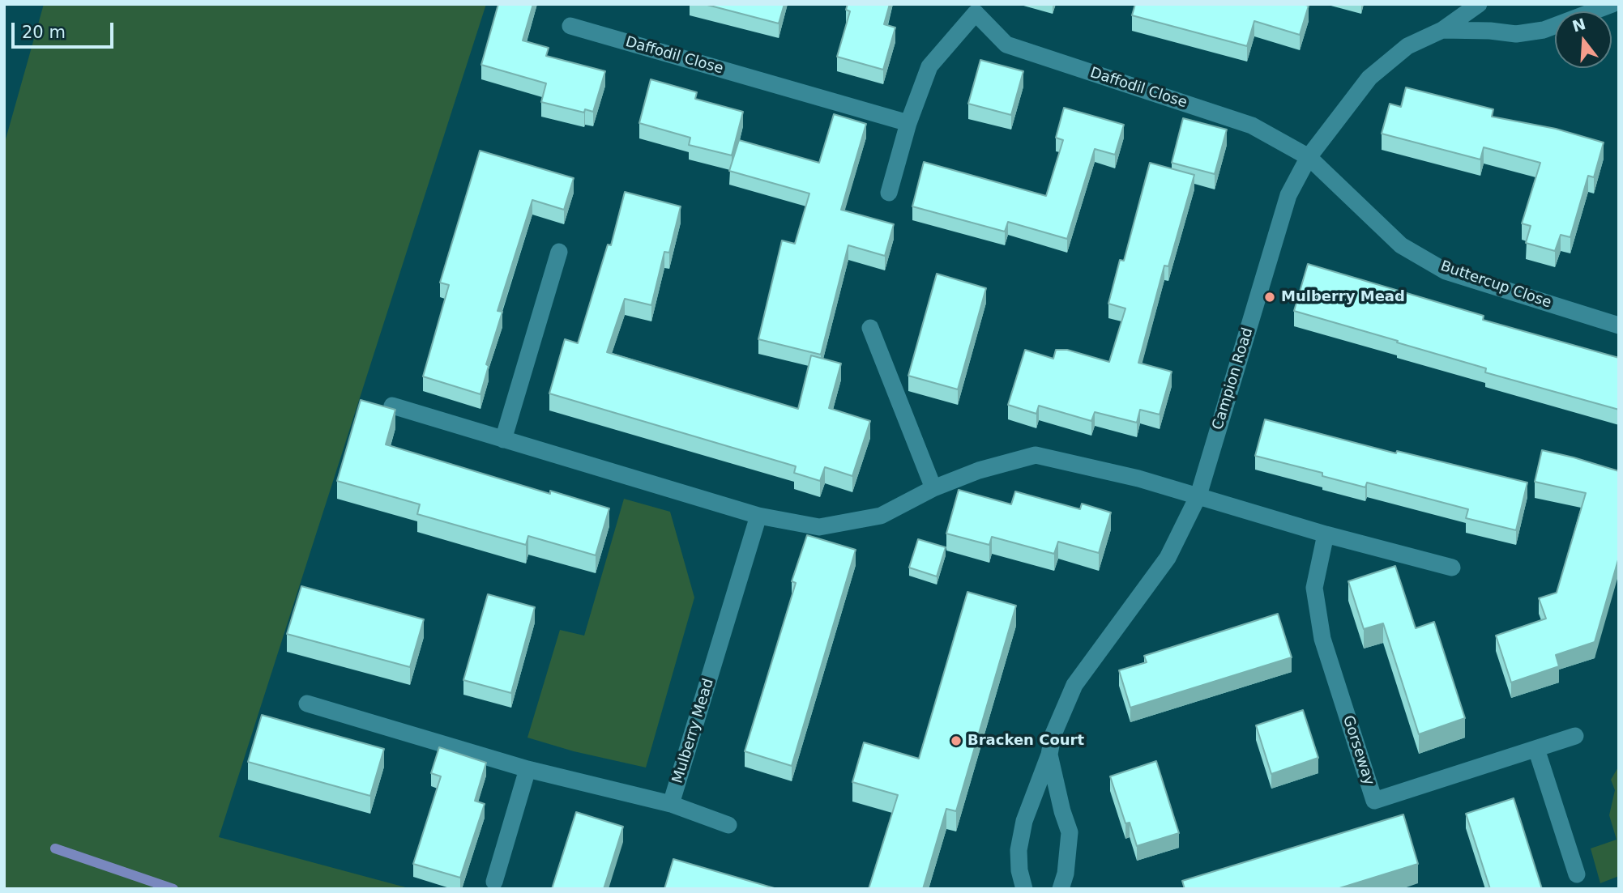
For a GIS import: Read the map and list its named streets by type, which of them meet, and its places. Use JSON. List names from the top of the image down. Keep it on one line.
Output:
{"streets":{"street":["Daffodil Close","Buttercup Close","Campion Road","Mulberry Mead","Gorseway"]},"crossings":[["Daffodil Close","Buttercup Close"],["Daffodil Close","Campion Road"],["Buttercup Close","Campion Road"]],"places":["Mulberry Mead","Bracken Court"],"scale_bar":"20 m","north":"top"}
